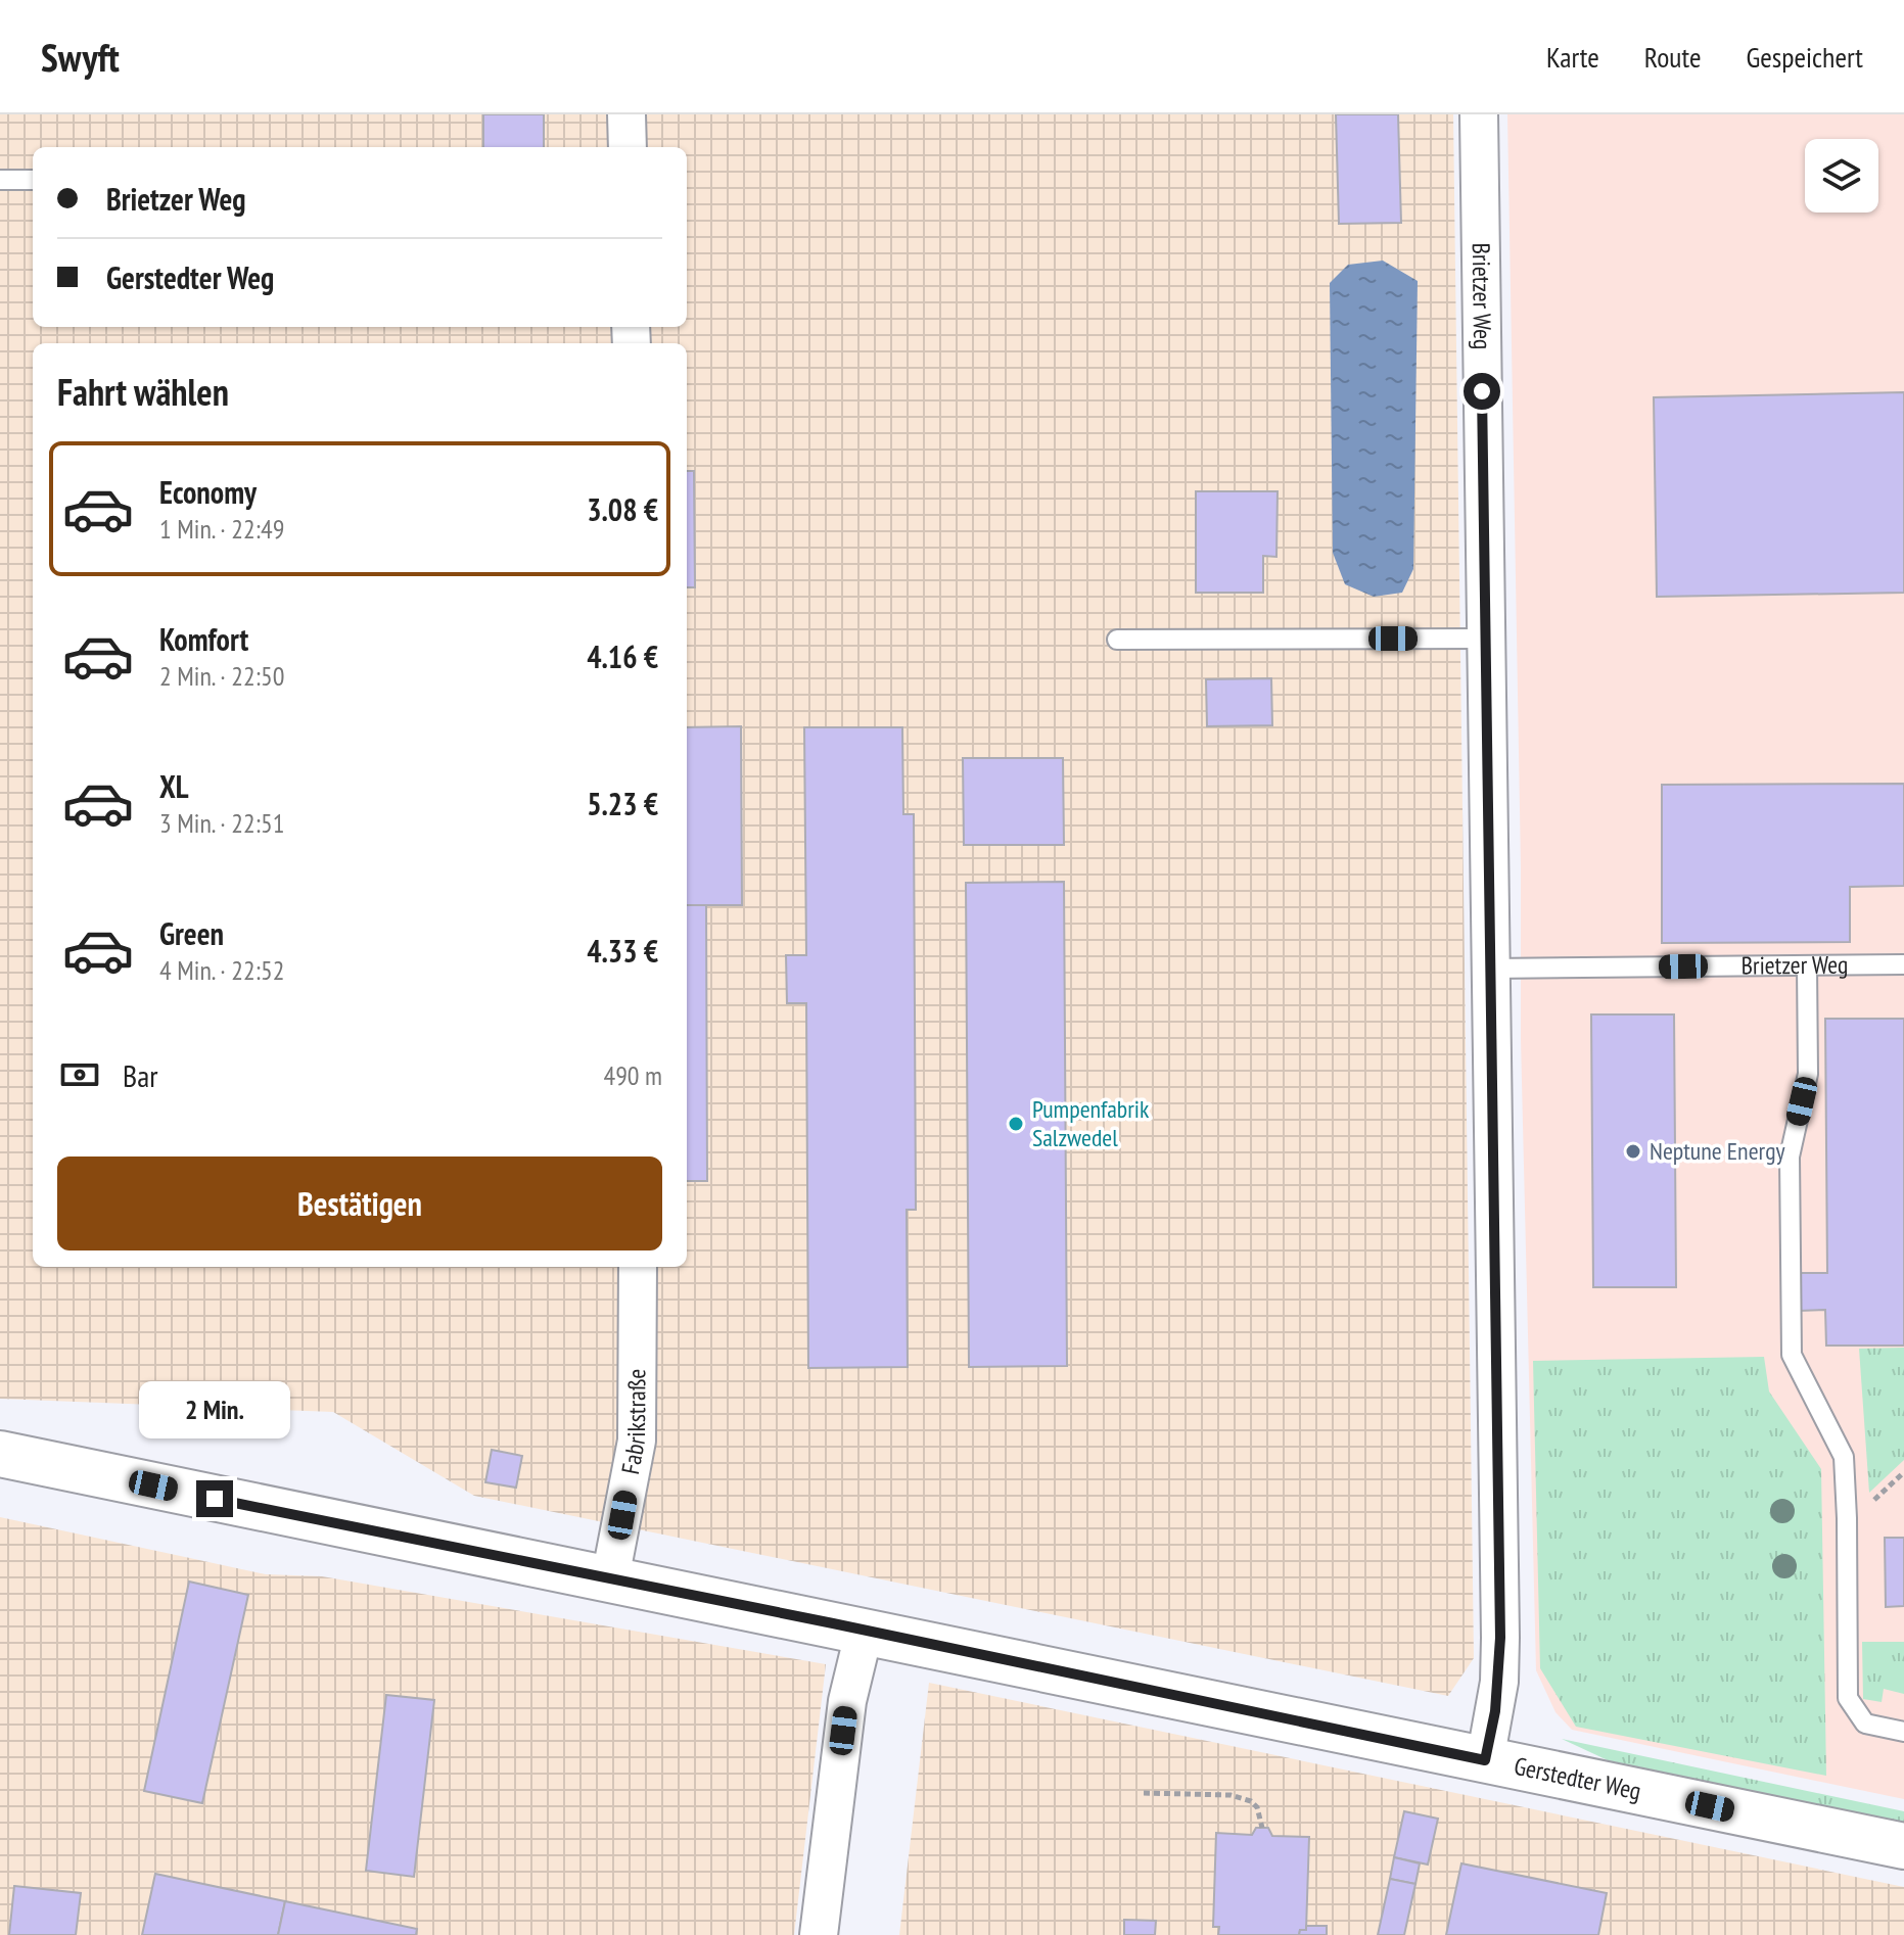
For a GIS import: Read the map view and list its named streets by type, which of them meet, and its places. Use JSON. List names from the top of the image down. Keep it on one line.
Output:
{"streets":{"street":["Brietzer Weg","Fabrikstraße","Gerstedter Weg"]},"crossings":[["Brietzer Weg","Gerstedter Weg"],["Fabrikstraße","Gerstedter Weg"]],"places":["Pumpenfabrik Salzwedel","Neptune Energy"],"page":{"header":"Swyft","nav":["Karte","Route","Gespeichert"],"banner":["Brietzer Weg","Gerstedter Weg"],"heading":"Fahrt wählen","list":[{"name":"Economy","note":"1 Min. · 22:49","value":"3.08 €"},{"name":"Komfort","note":"2 Min. · 22:50","value":"4.16 €"},{"name":"XL","note":"3 Min. · 22:51","value":"5.23 €"},{"name":"Green","note":"4 Min. · 22:52","value":"4.33 €"}],"pay":["Bar","490 m"],"buttons":"Bestätigen","bubble":"2 Min."}}
